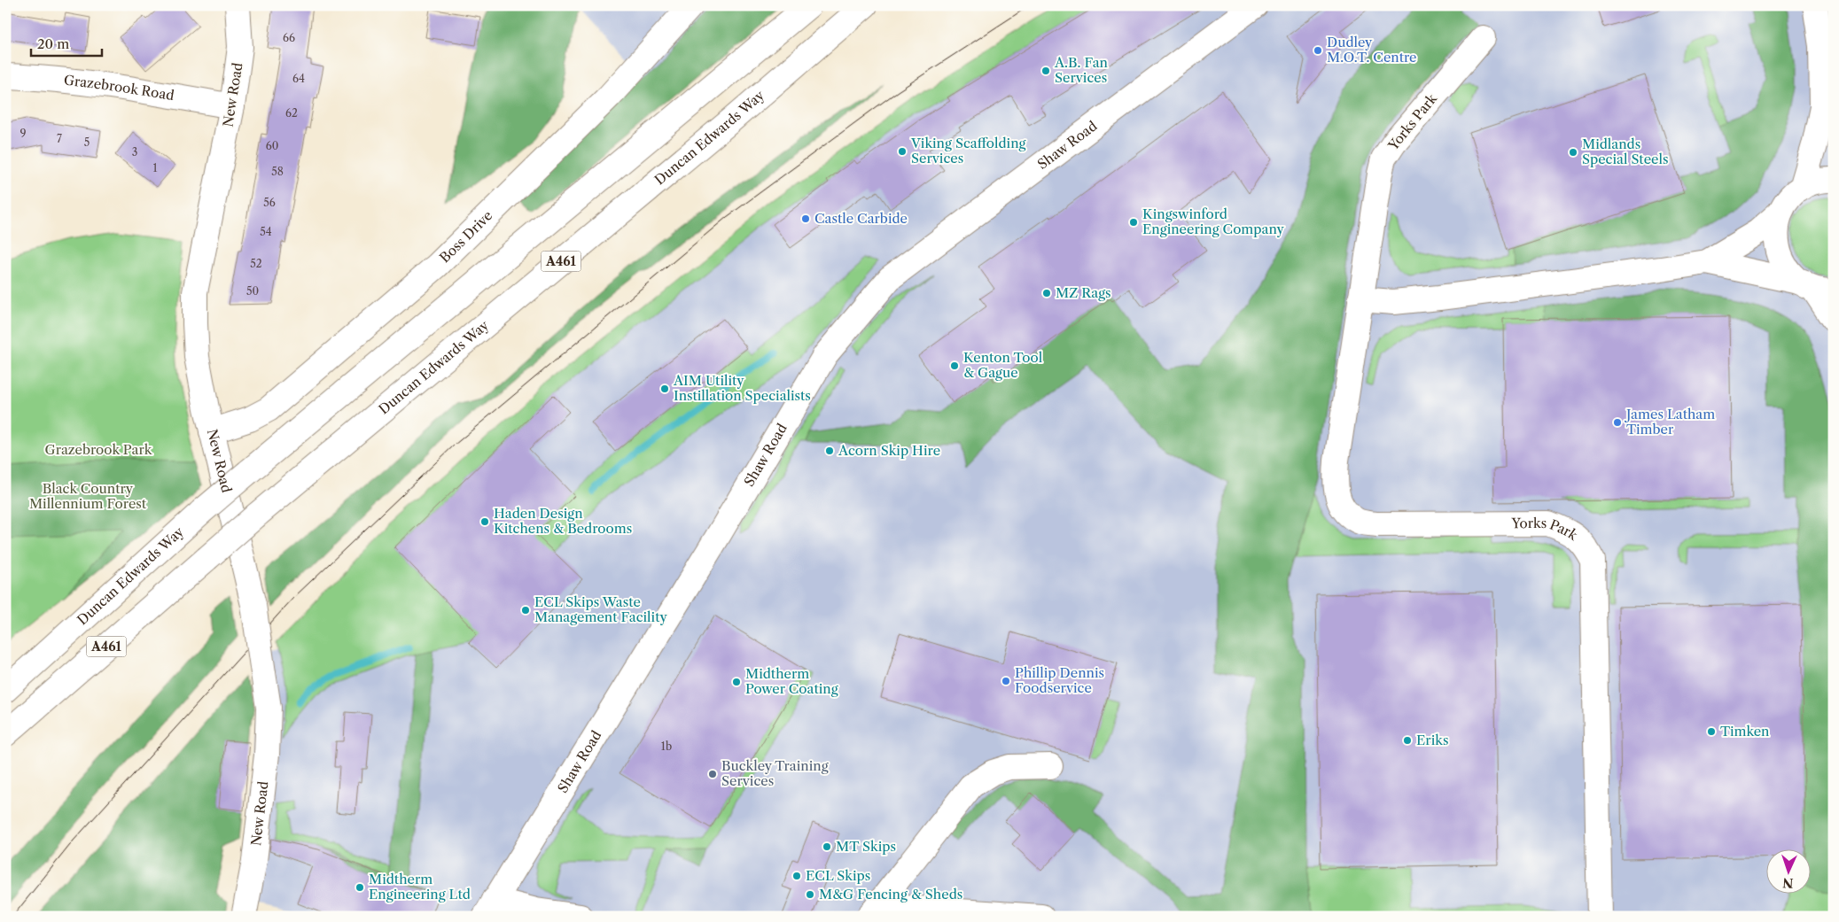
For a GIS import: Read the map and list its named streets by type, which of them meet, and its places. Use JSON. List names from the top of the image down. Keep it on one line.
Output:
{"streets":{"main road":["Grazebrook Road","New Road","Yorks Park","Duncan Edwards Way","Shaw Road","Boss Drive","A461"]},"crossings":[["Grazebrook Road","New Road"],["New Road","Boss Drive"]],"parks":["Grazebrook Park","Black Country Millennium Forest"],"places":["Dudley M.O.T. Centre","A.B. Fan Services","Viking Scaffolding Services","Midlands Special Steels","Castle Carbide","Kingswinford Engineering Company","MZ Rags","Kenton Tool & Gague","AIM Utility Instillation Specialists","James Latham Timber","Acorn Skip Hire","Haden Design Kitchens & Bedrooms","ECL Skips Waste Management Facility","Phillip Dennis Foodservice","Midtherm Power Coating","Timken","Eriks","Buckley Training Services","MT Skips","ECL Skips","Midtherm Engineering Ltd","M&G Fencing & Sheds"],"house_numbers":["66","64","62","9","7","5","60","3","1","58","56","54","52","50","1b"],"scale_bar":"20 m","north":"bottom"}
